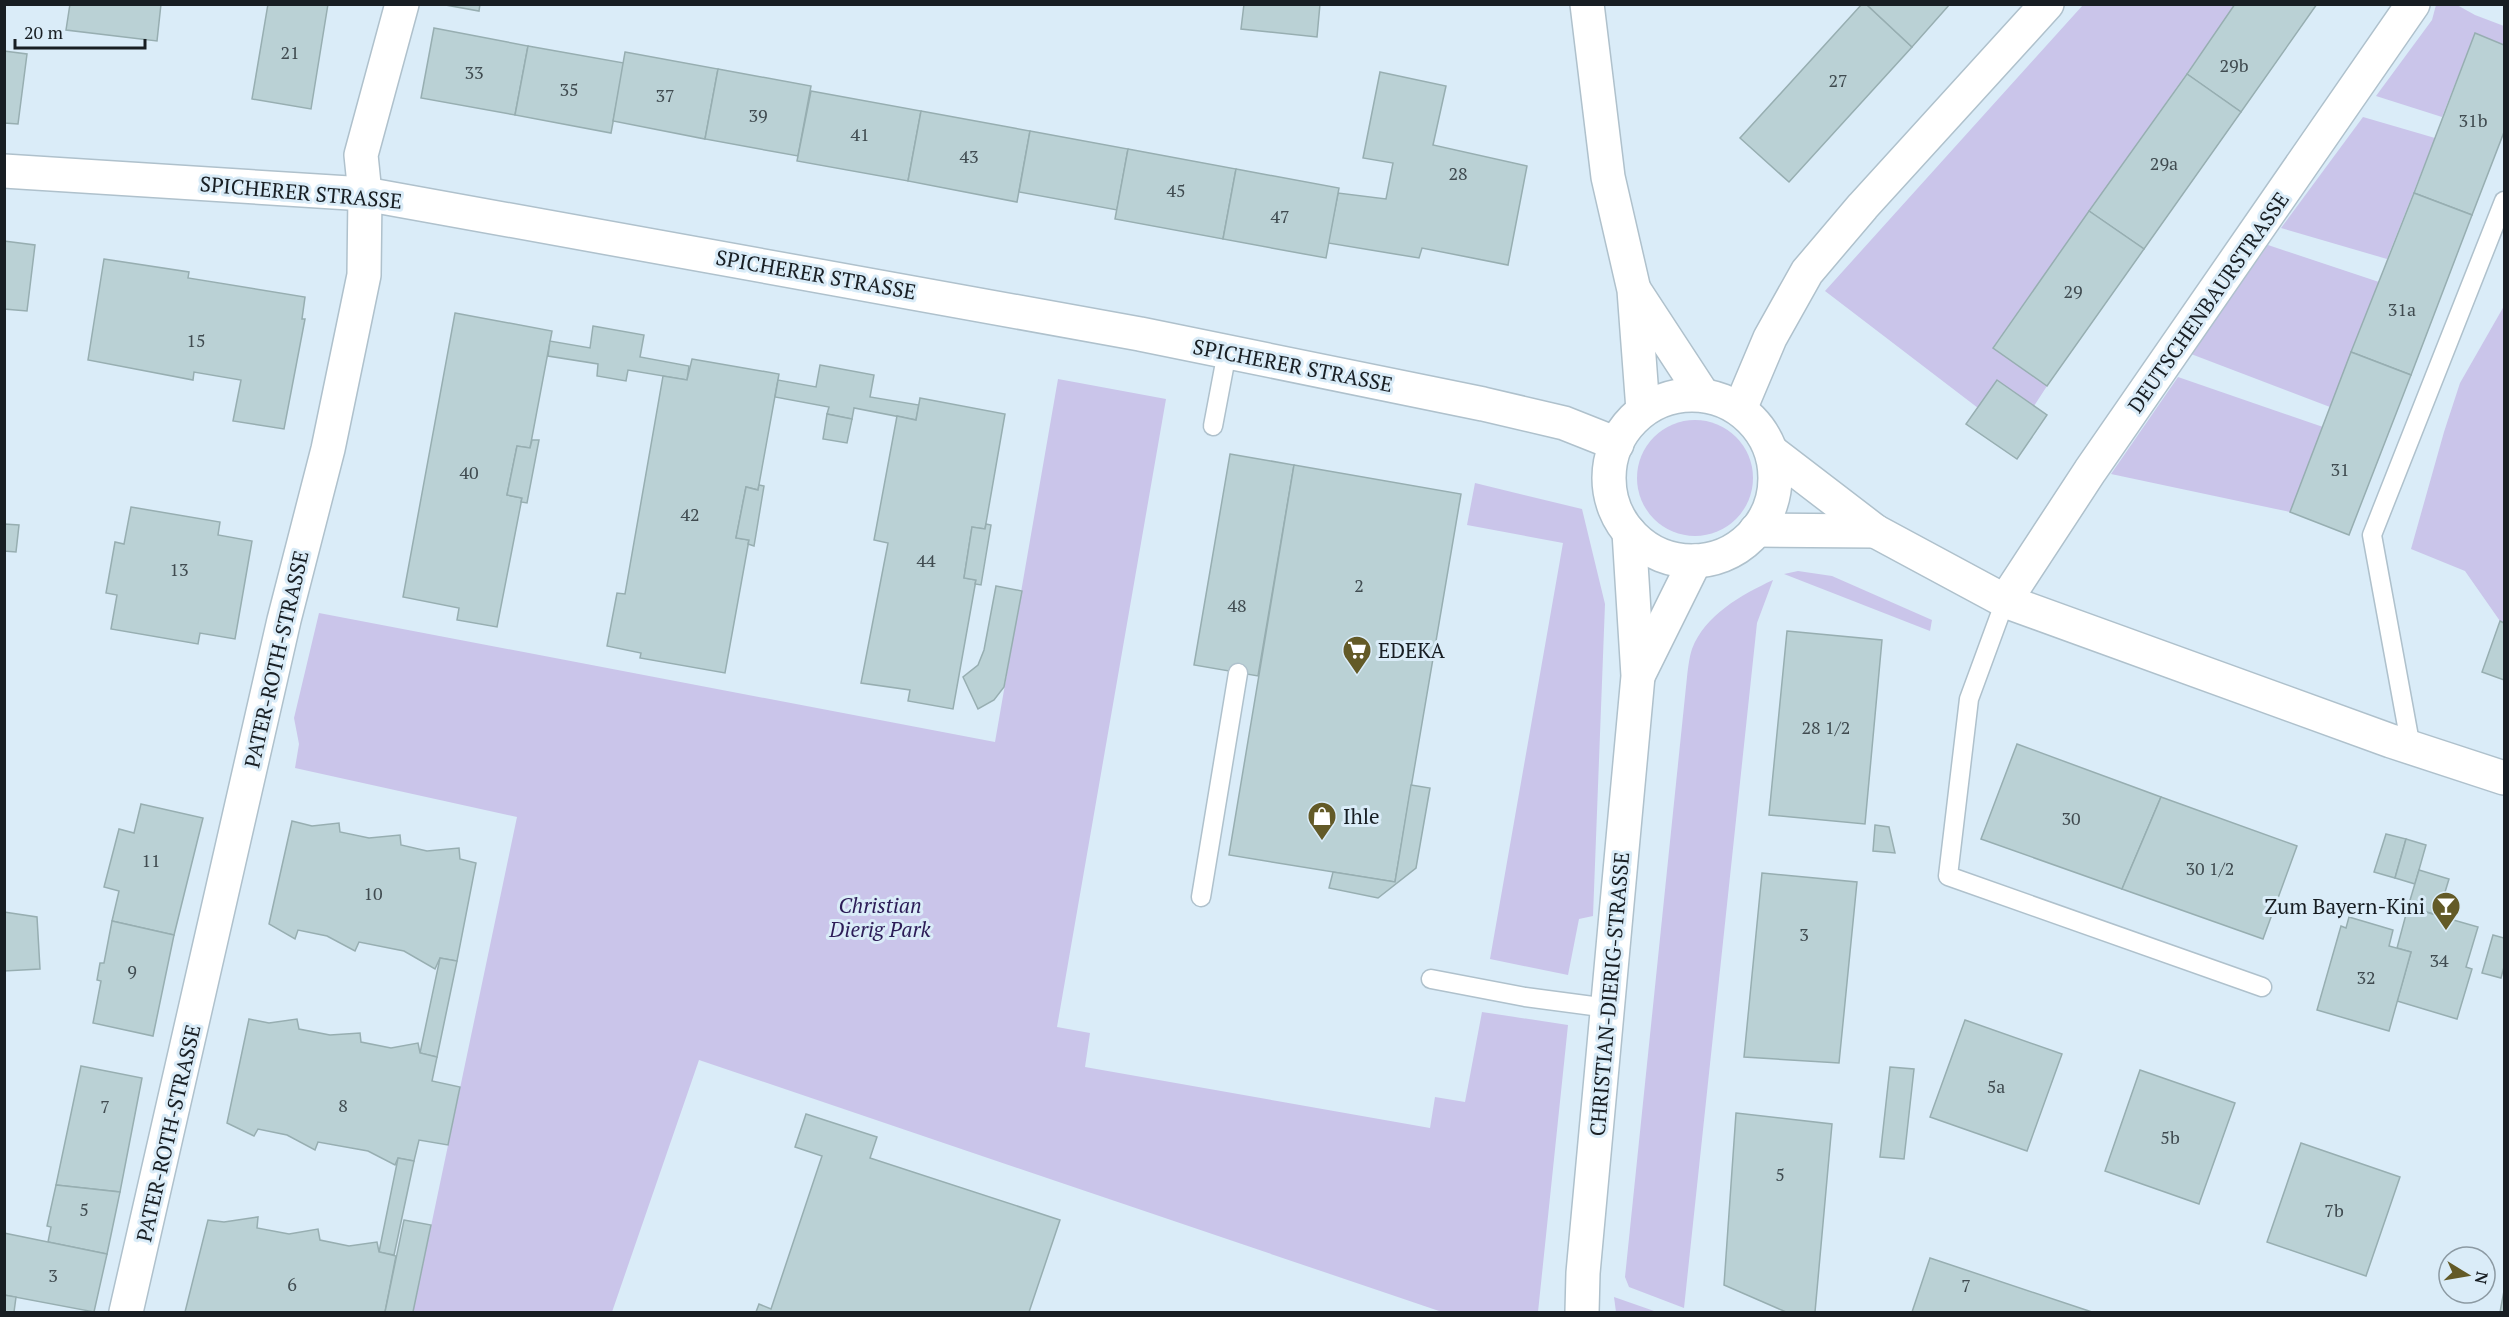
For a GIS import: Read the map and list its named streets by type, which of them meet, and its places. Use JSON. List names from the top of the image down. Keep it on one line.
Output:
{"streets":{"street":["SPICHERER STRASSE","DEUTSCHENBAURSTRASSE","PATER-ROTH-STRASSE","CHRISTIAN-DIERIG-STRASSE"]},"crossings":[["SPICHERER STRASSE","PATER-ROTH-STRASSE"],["SPICHERER STRASSE","CHRISTIAN-DIERIG-STRASSE"]],"parks":["Christian Dierig Park"],"places":{"supermarket":["EDEKA"],"shop":["Ihle"],"bar":["Zum Bayern-Kini"]},"house_numbers":["21","29b","33","27","35","37","39","31b","41","43","29a","28","45","47","29","31a","15","31","40","42","44","13","2","48","28 1/2","30","11","30 1/2","10","3","34","9","32","5a","8","7","5b","5","5","7b","3","6","7"],"scale_bar":"20 m","north":"right"}
